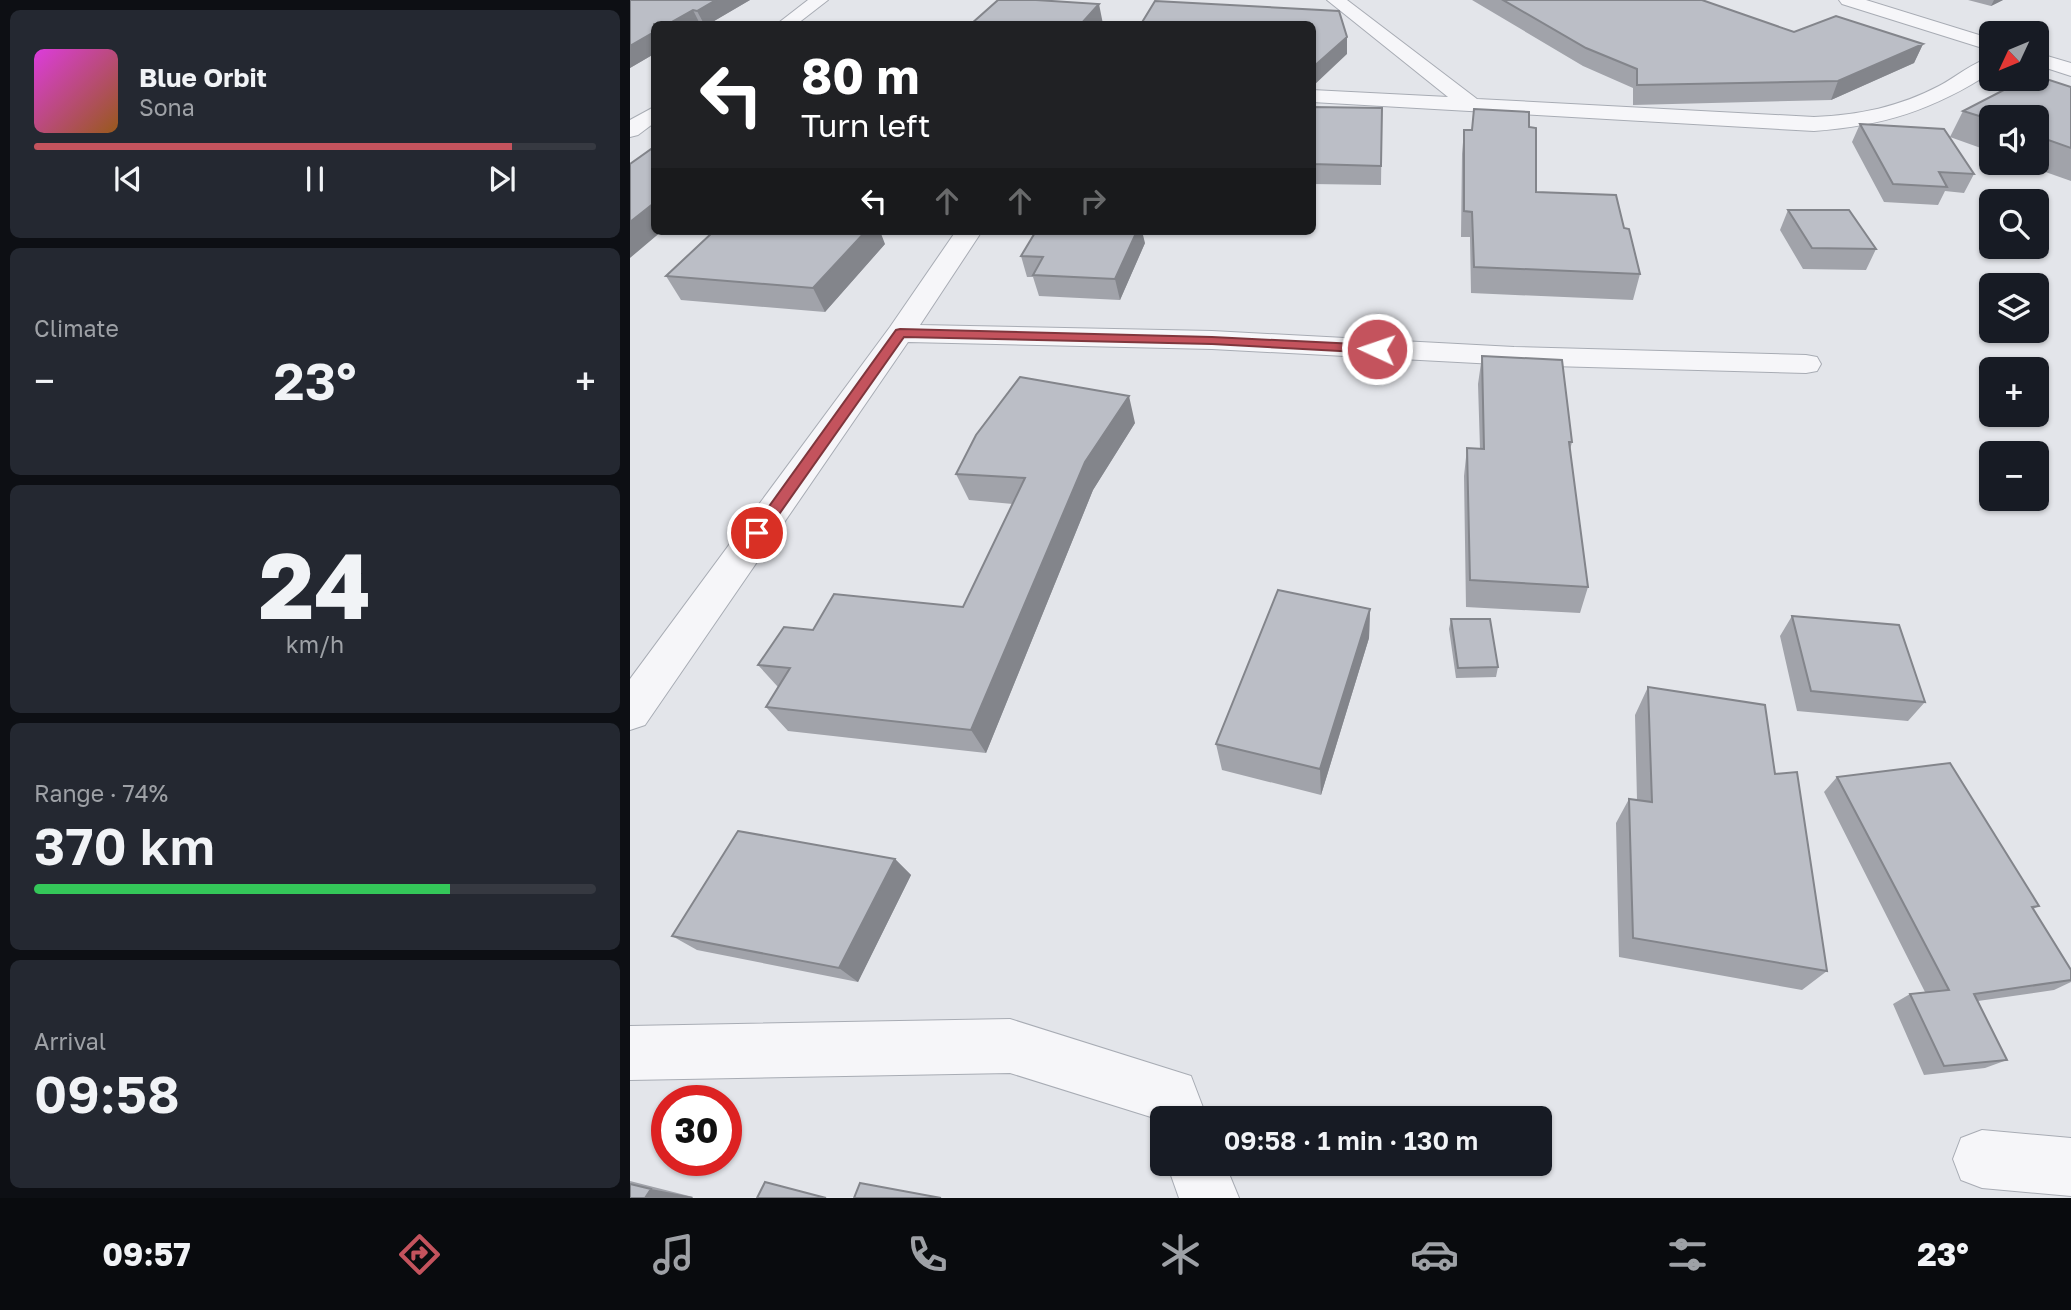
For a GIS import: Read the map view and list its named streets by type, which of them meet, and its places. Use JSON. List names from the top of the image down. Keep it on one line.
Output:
{"north":"bottom left","page":{"map_buttons":["+","−"],"turn":["80 m","Turn left"],"song":["Blue Orbit","Sona"],"tile":["Climate",["24","km/h"],["Range · 74%","370 km"],["Arrival","09:58"]],"heat":["−","23°","+"],"limit":"30","trip":"09:58 · 1 min · 130 m","tabs":["09:57","23°"]}}
